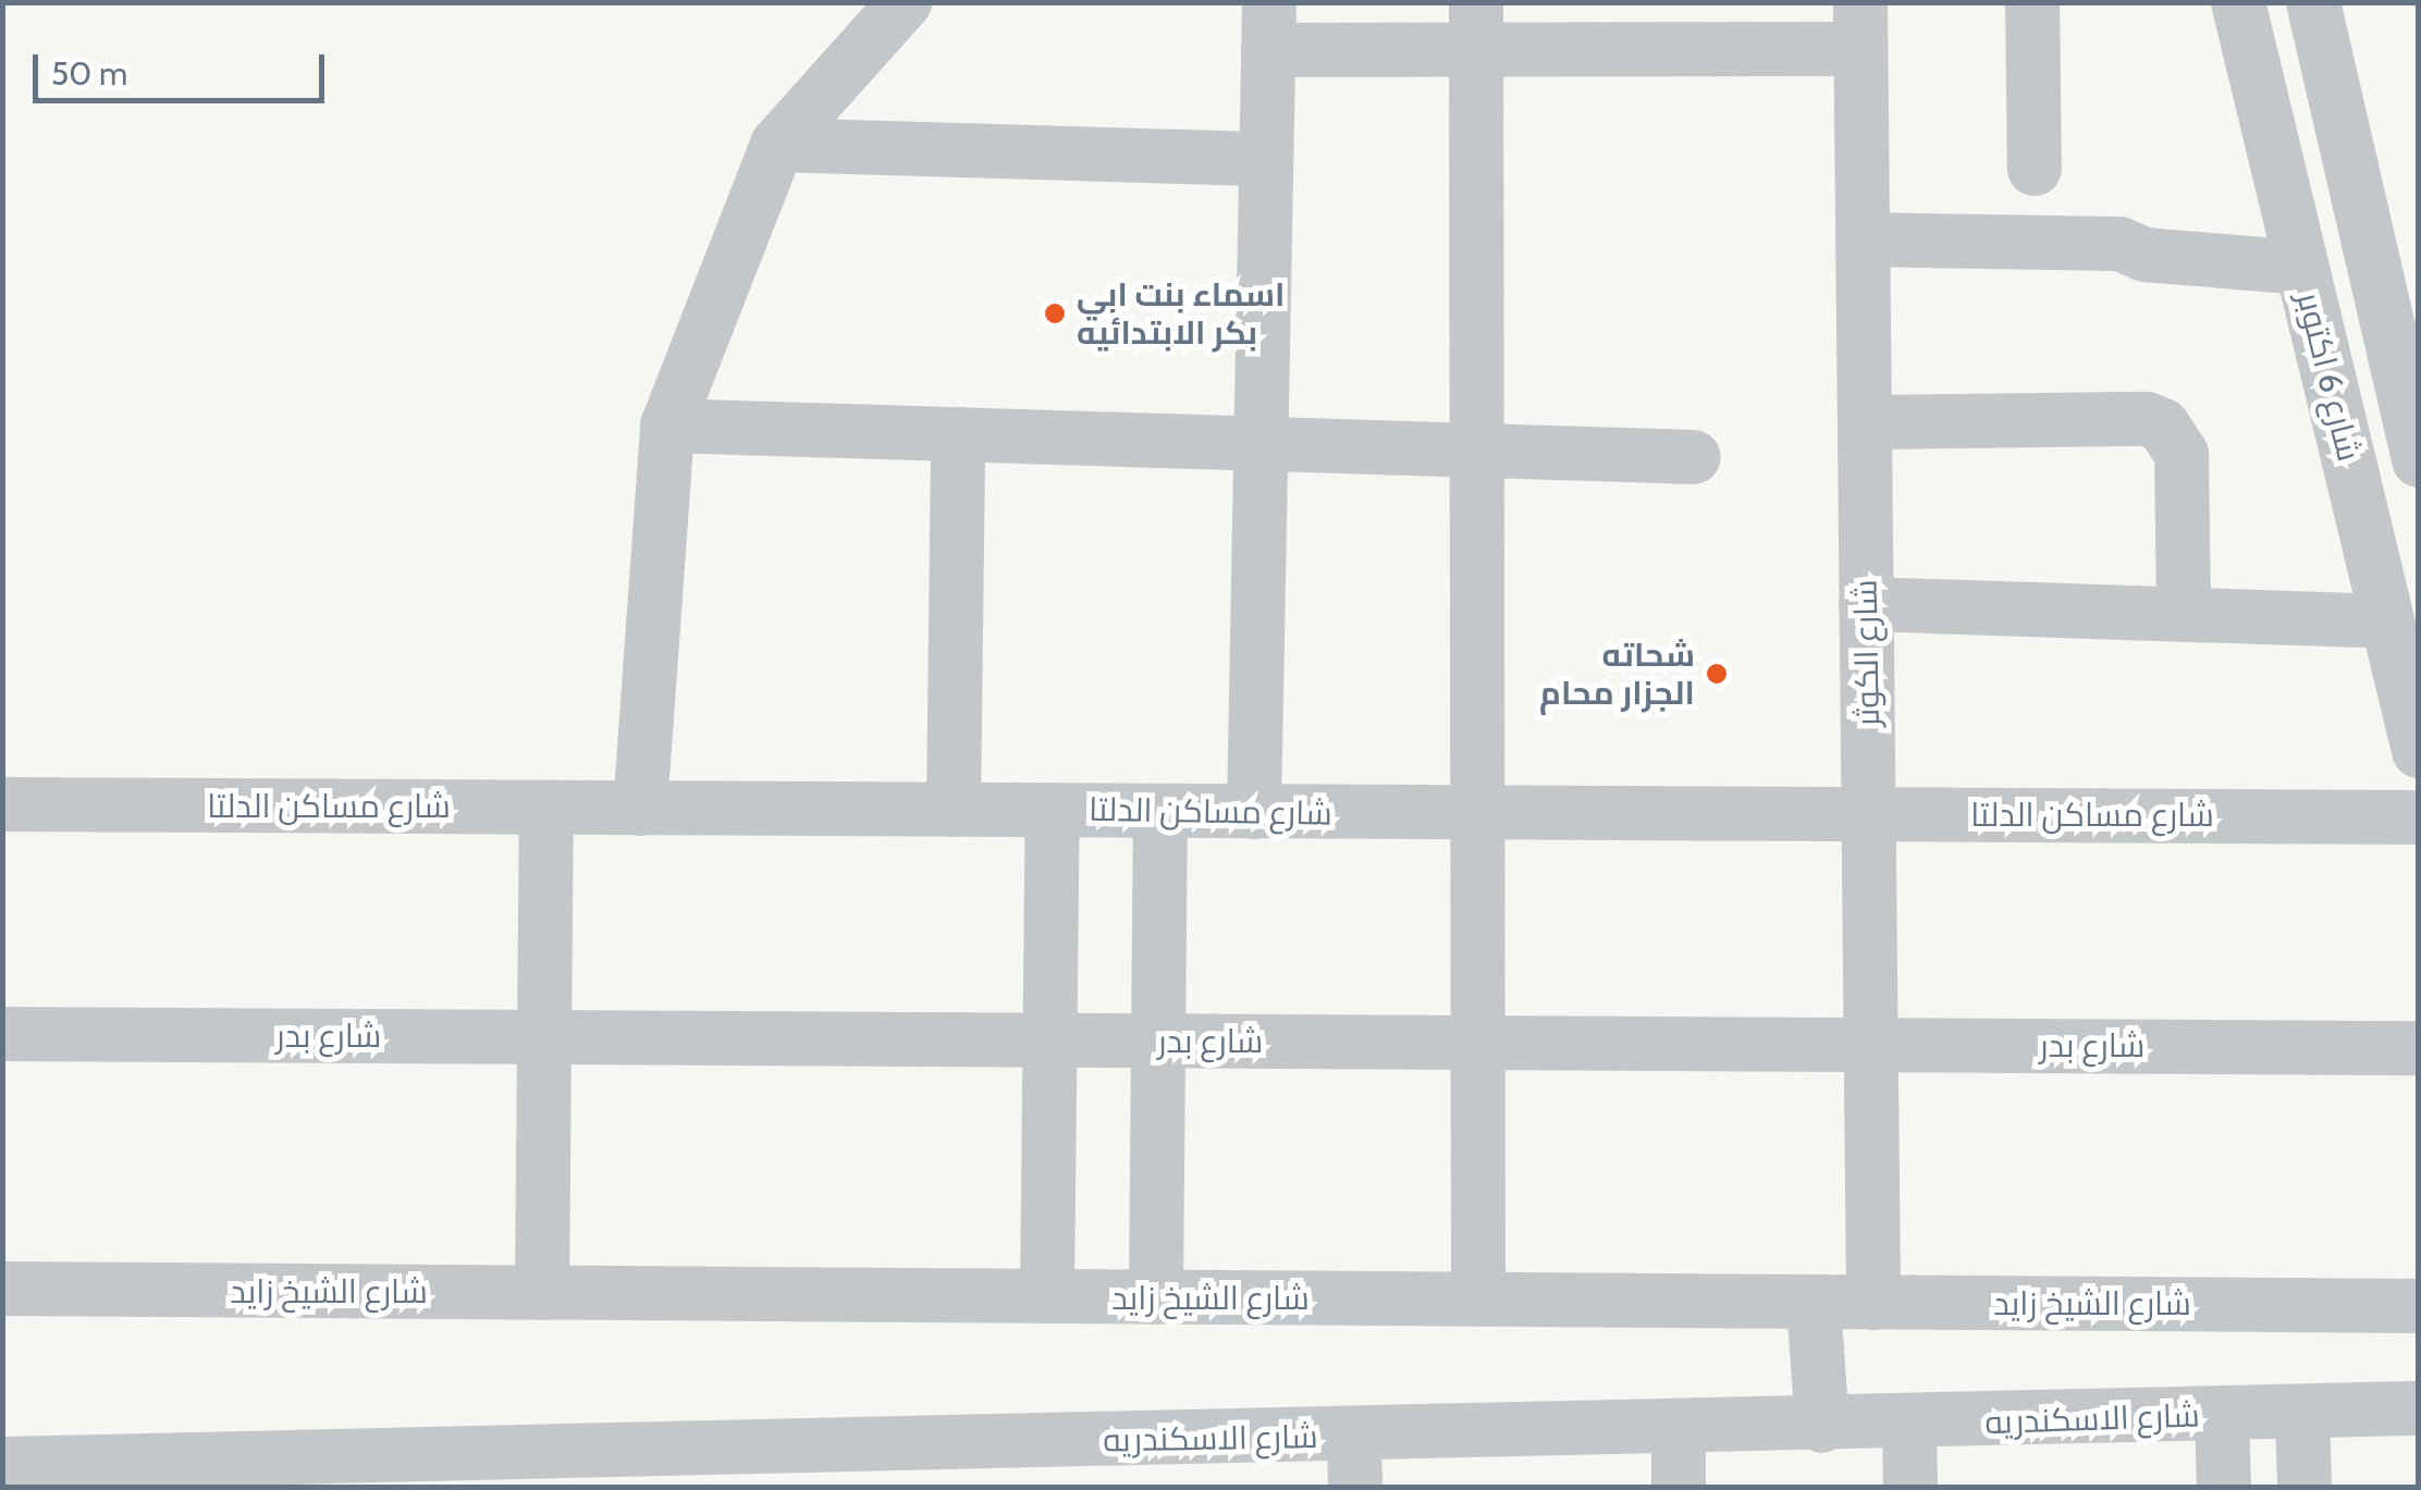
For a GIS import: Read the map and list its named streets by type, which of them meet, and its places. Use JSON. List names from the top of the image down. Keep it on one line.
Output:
{"streets":{"street":["شارع 6 اكتوبر","شارع الكوثر","شارع مساكن الدلتا","شارع بدر","شارع الشيخ زايد","شارع الاسكندريه"]},"crossings":[["شارع الكوثر","شارع مساكن الدلتا"],["شارع الكوثر","شارع بدر"],["شارع الكوثر","شارع الشيخ زايد"]],"places":["اسماء بنت ابي بكر الابتدائيه","شحاته الجزار محام"],"scale_bar":"50 m"}
